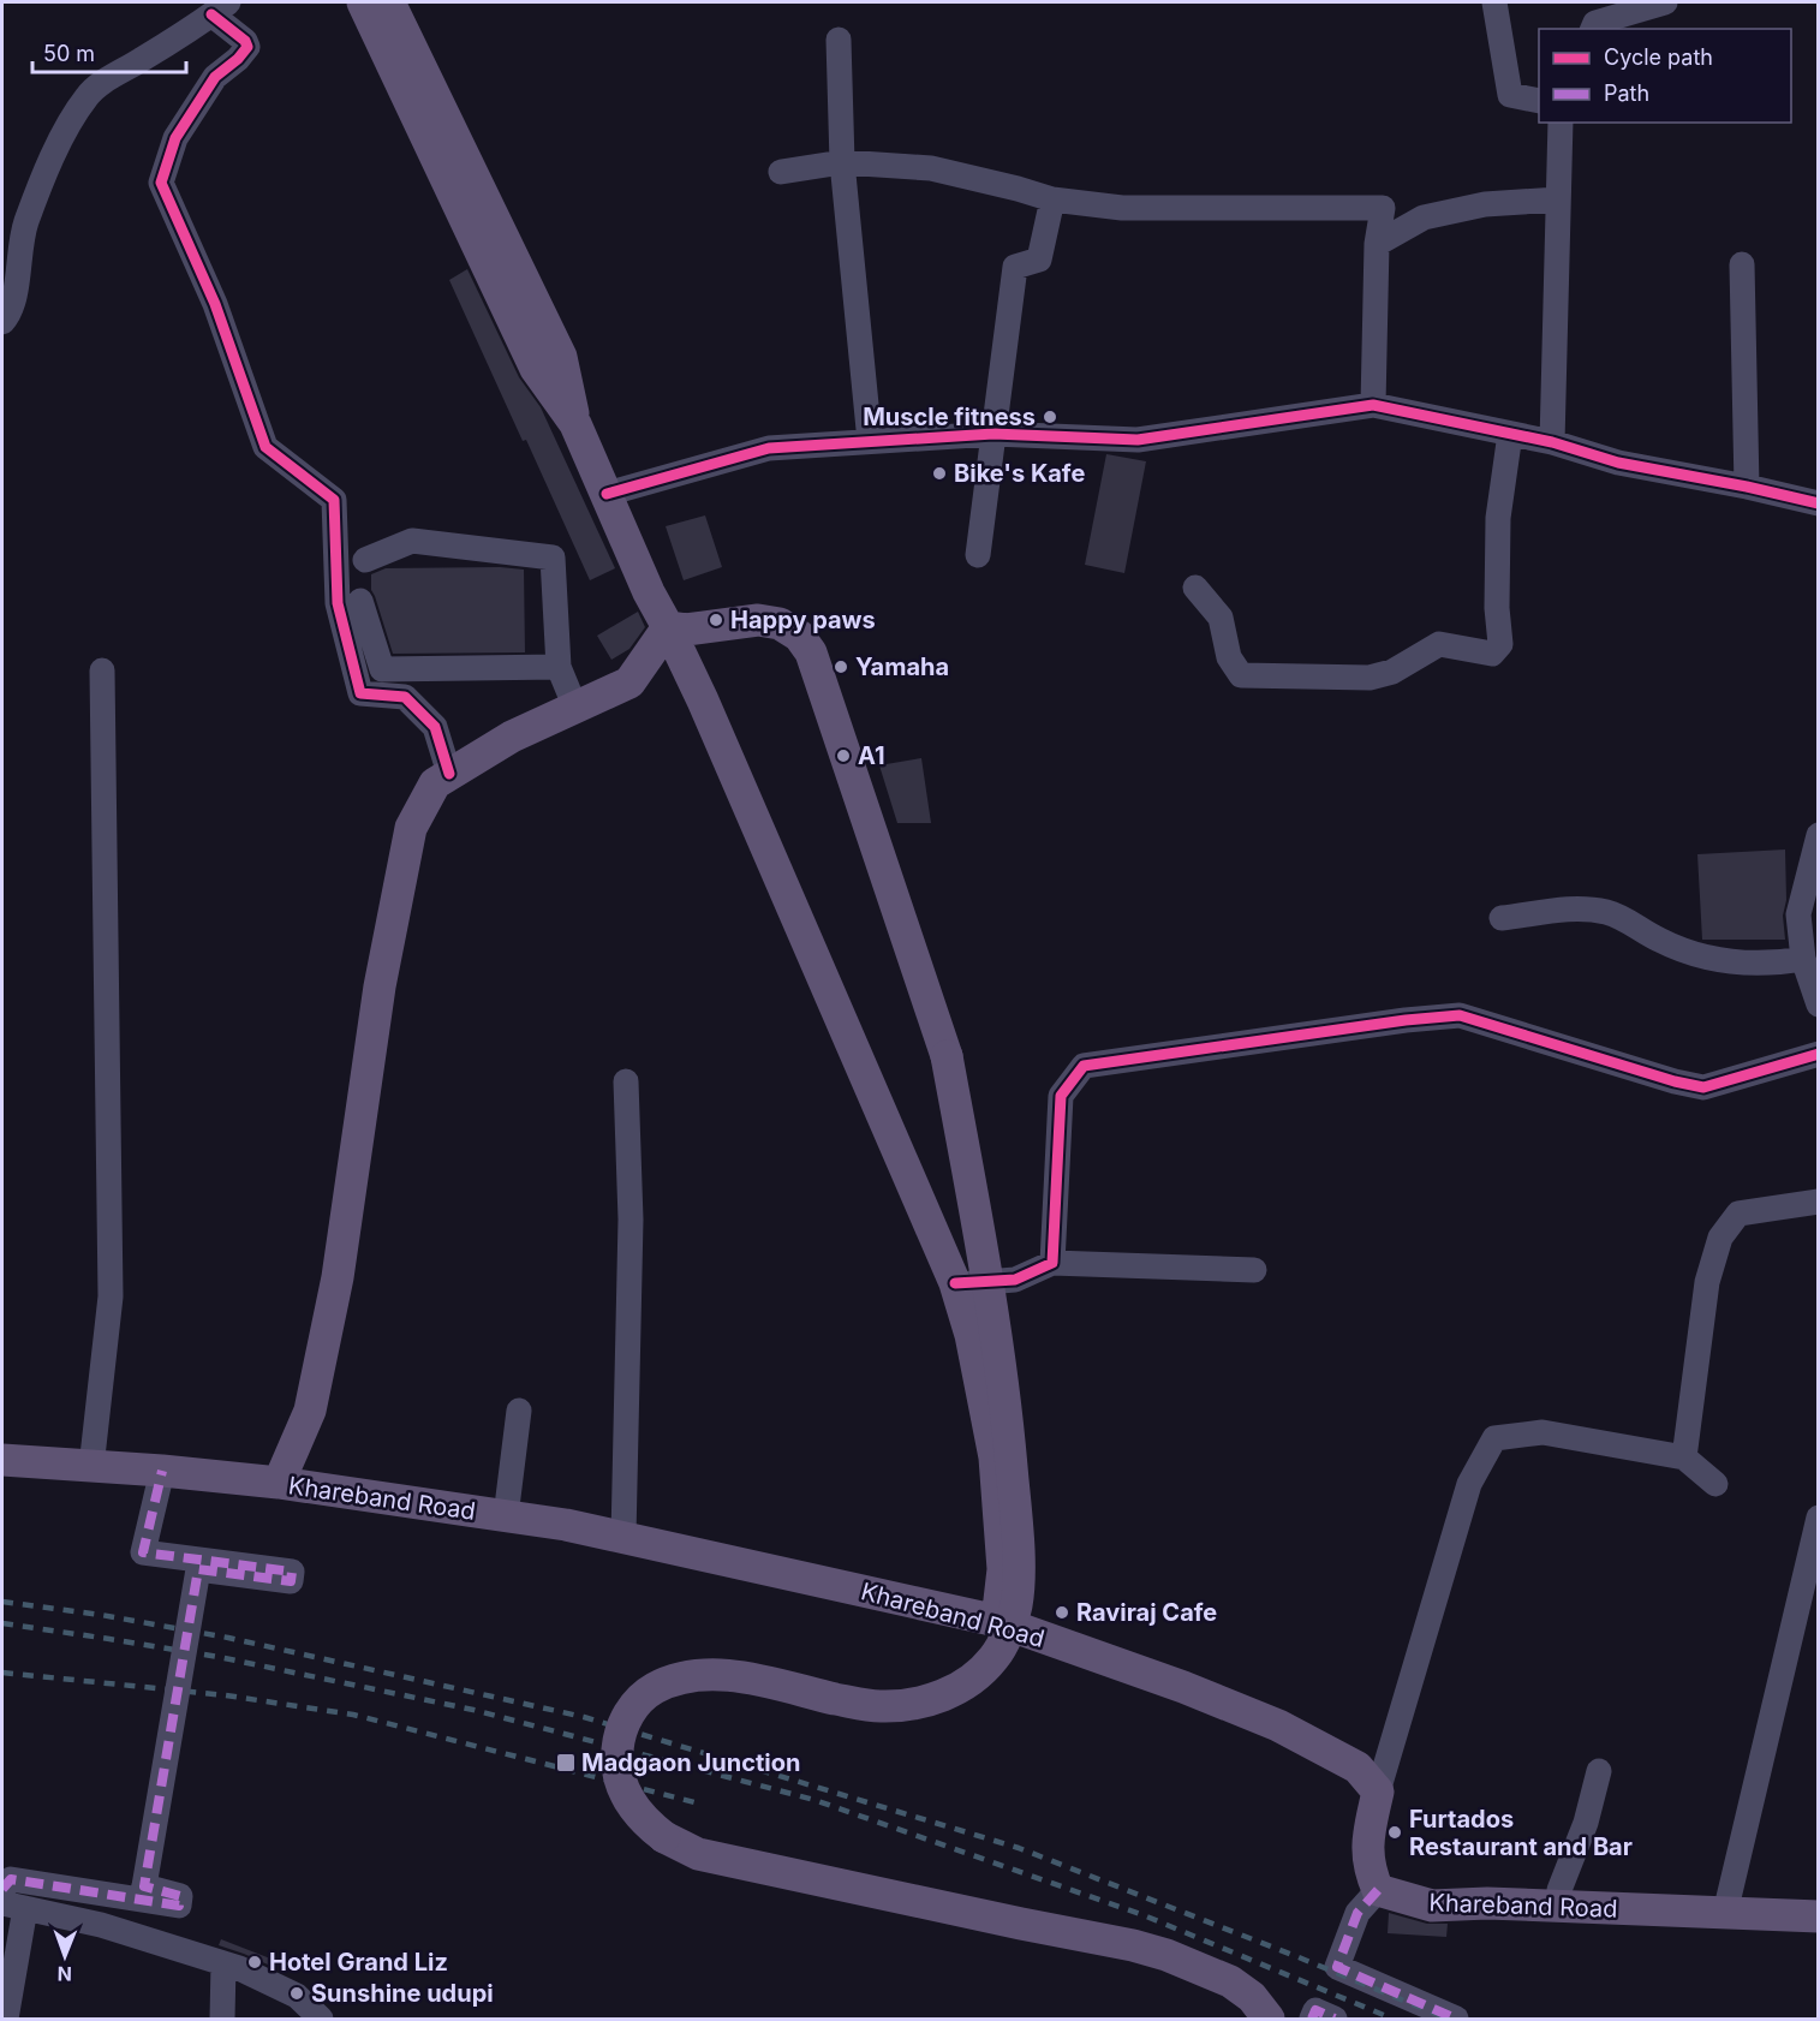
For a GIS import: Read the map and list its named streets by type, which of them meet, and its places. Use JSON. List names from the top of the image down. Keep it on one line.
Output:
{"streets":{"main road":["Khareband Road"]},"places":{"other":["Muscle fitness","Bike's Kafe","Happy paws","Yamaha","A1","Raviraj Cafe","Furtados Restaurant and Bar","Hotel Grand Liz","Sunshine udupi"],"transit":["Madgaon Junction"]},"legend":["Cycle path","Path"],"scale_bar":"50 m","north":"bottom"}
